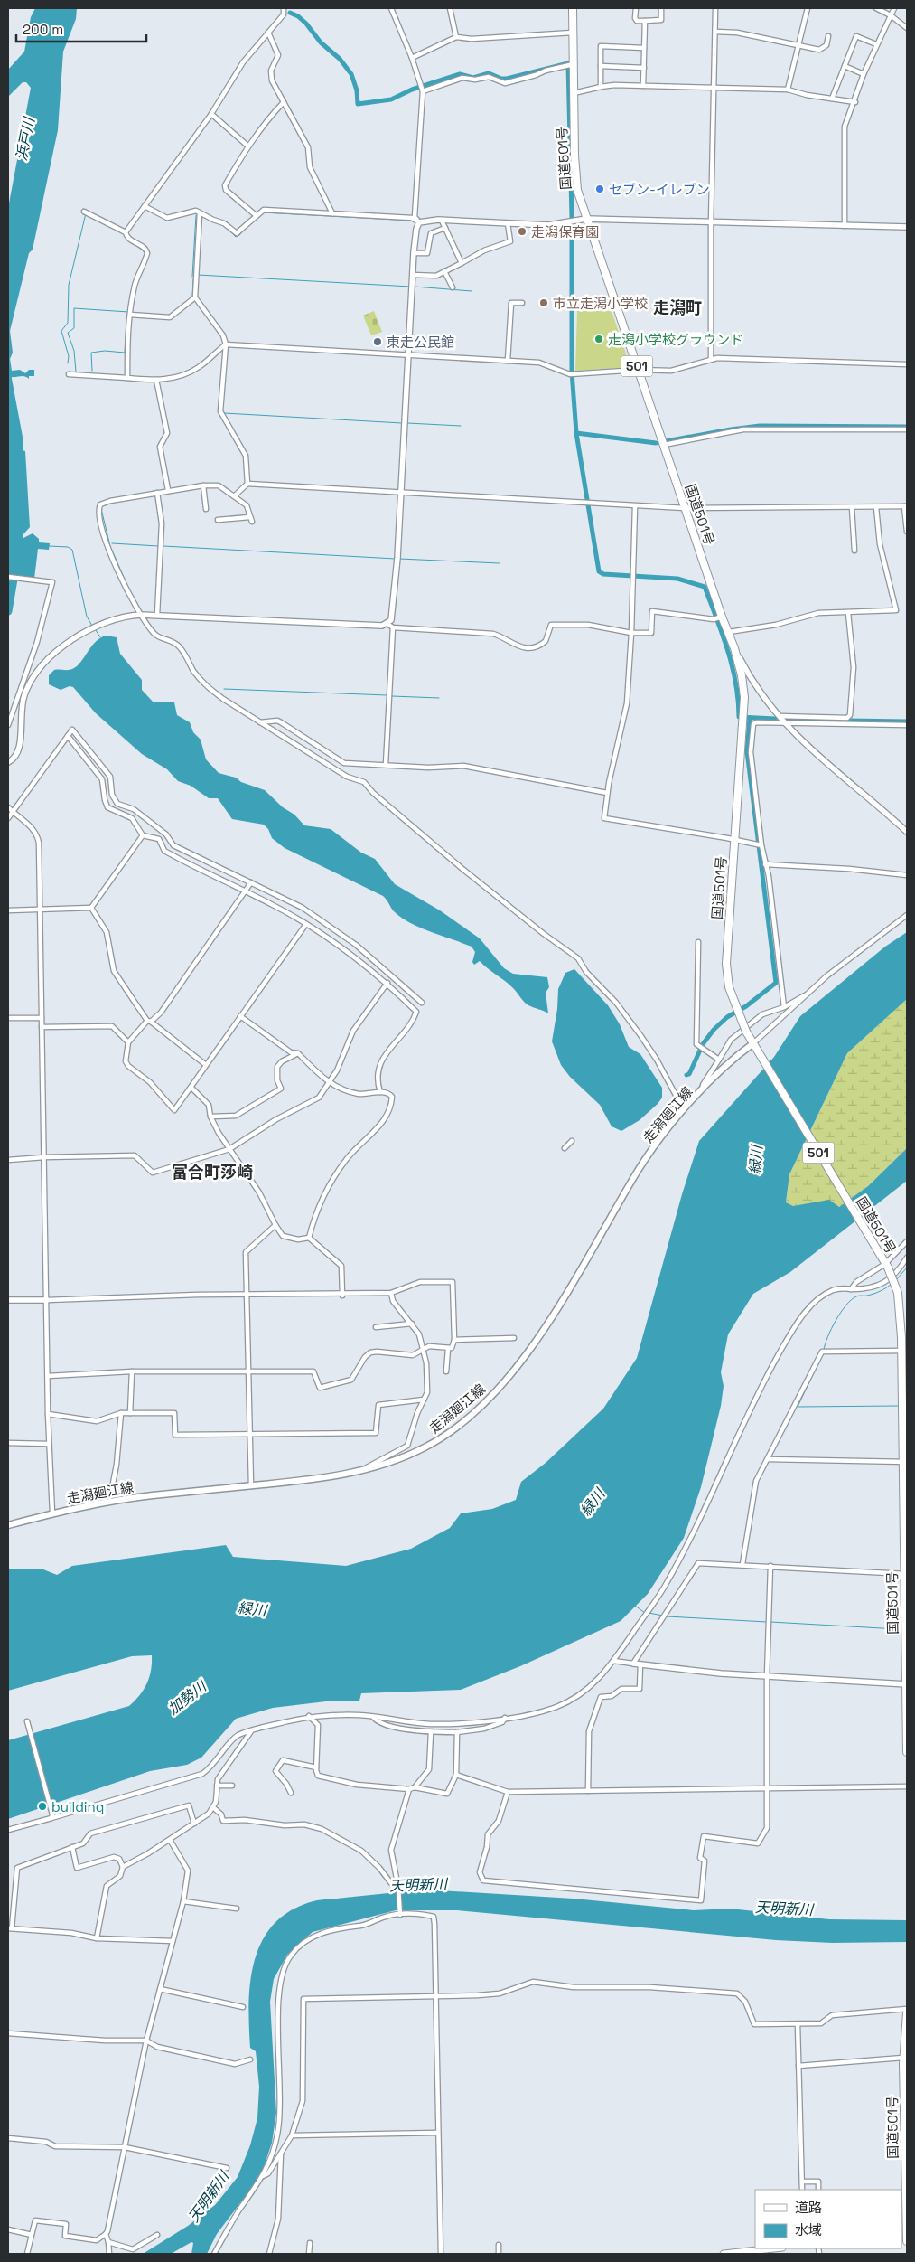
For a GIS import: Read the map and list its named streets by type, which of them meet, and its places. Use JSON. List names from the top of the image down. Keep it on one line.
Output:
{"streets":{"highway":["国道501号","501"],"main road":["走潟廻江線"]},"crossings":[["国道501号","走潟廻江線"]],"districts":["走潟町","富合町莎崎"],"water":["浜戸川","緑川","加勢川","天明新川"],"places":["セブン-イレブン","走潟保育園","市立走潟小学校","走潟小学校グラウンド","東走公民館","building"],"legend":["道路","水域"],"scale_bar":"200 m"}
